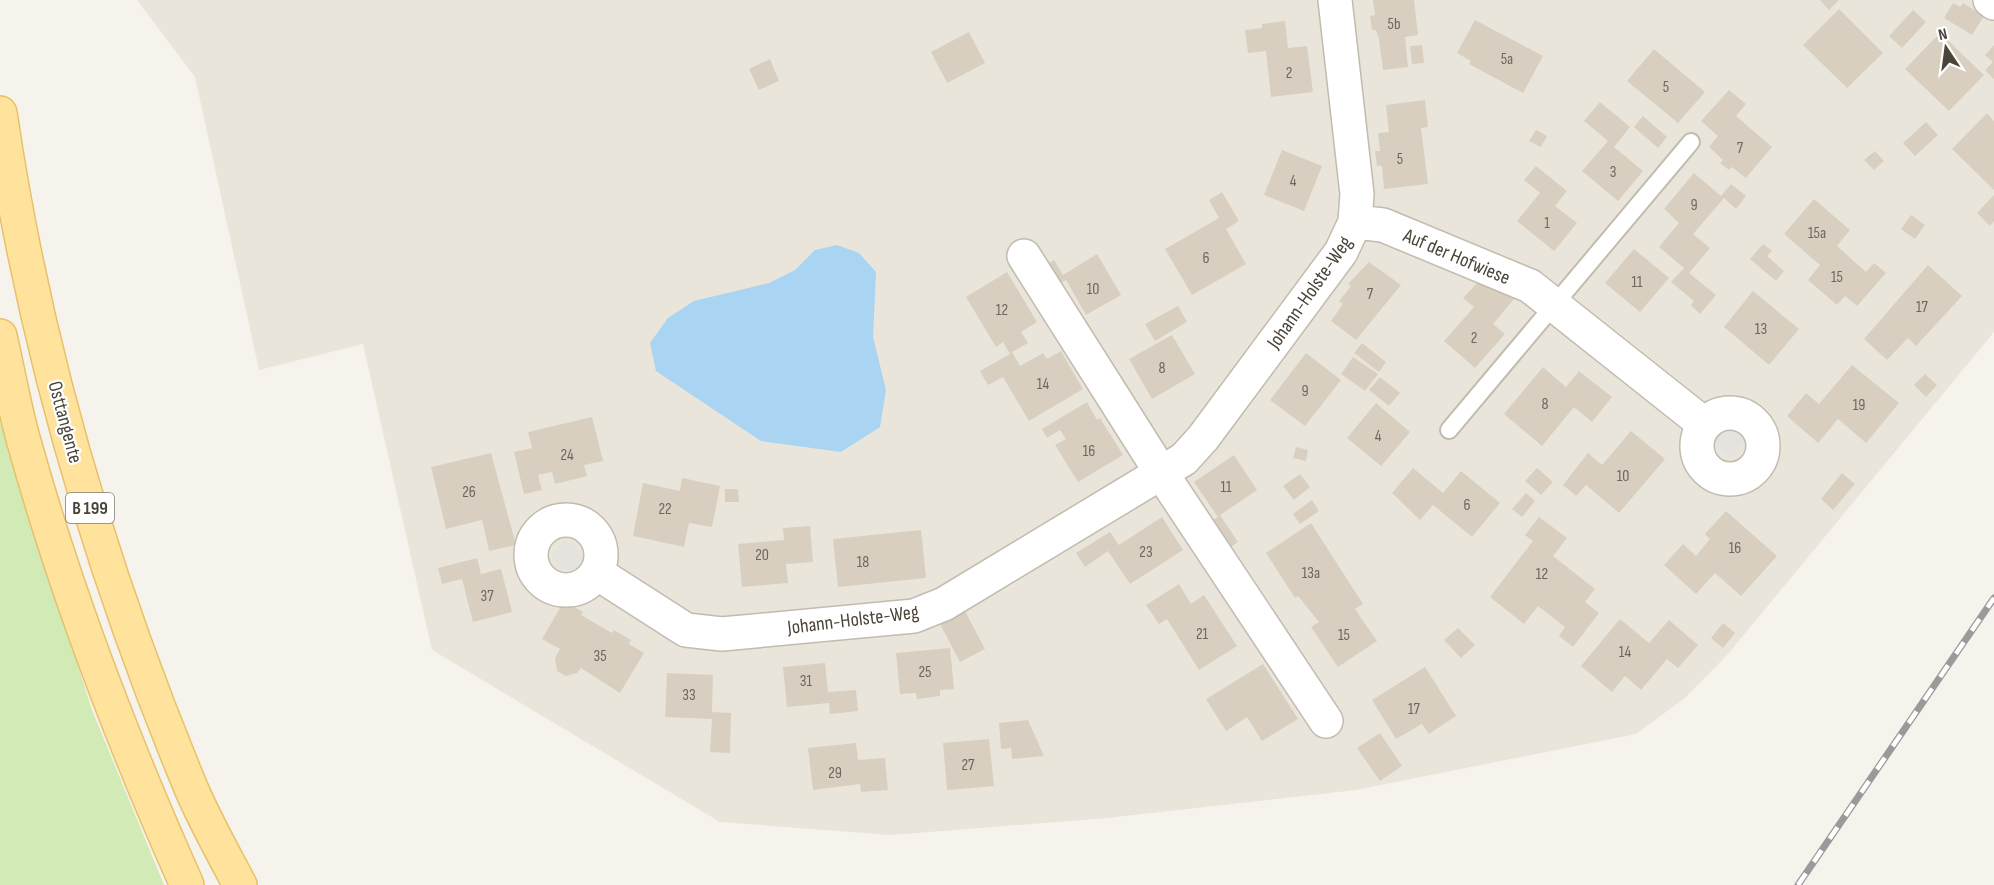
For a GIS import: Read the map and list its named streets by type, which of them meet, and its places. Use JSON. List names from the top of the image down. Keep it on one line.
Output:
{"streets":{"main road":["Osttangente","B 199"],"street":["Auf der Hofwiese","Johann-Holste-Weg"]},"crossings":[["Auf der Hofwiese","Johann-Holste-Weg"]],"house_numbers":["5b","5a","2","5","7","5","3","4","9","1","15a","6","15","11","10","7","17","12","13","2","8","14","9","8","19","4","16","24","10","11","26","6","22","16","23","20","18","13a","12","37","21","15","14","35","25","31","33","17","27","29"],"north":"top"}
